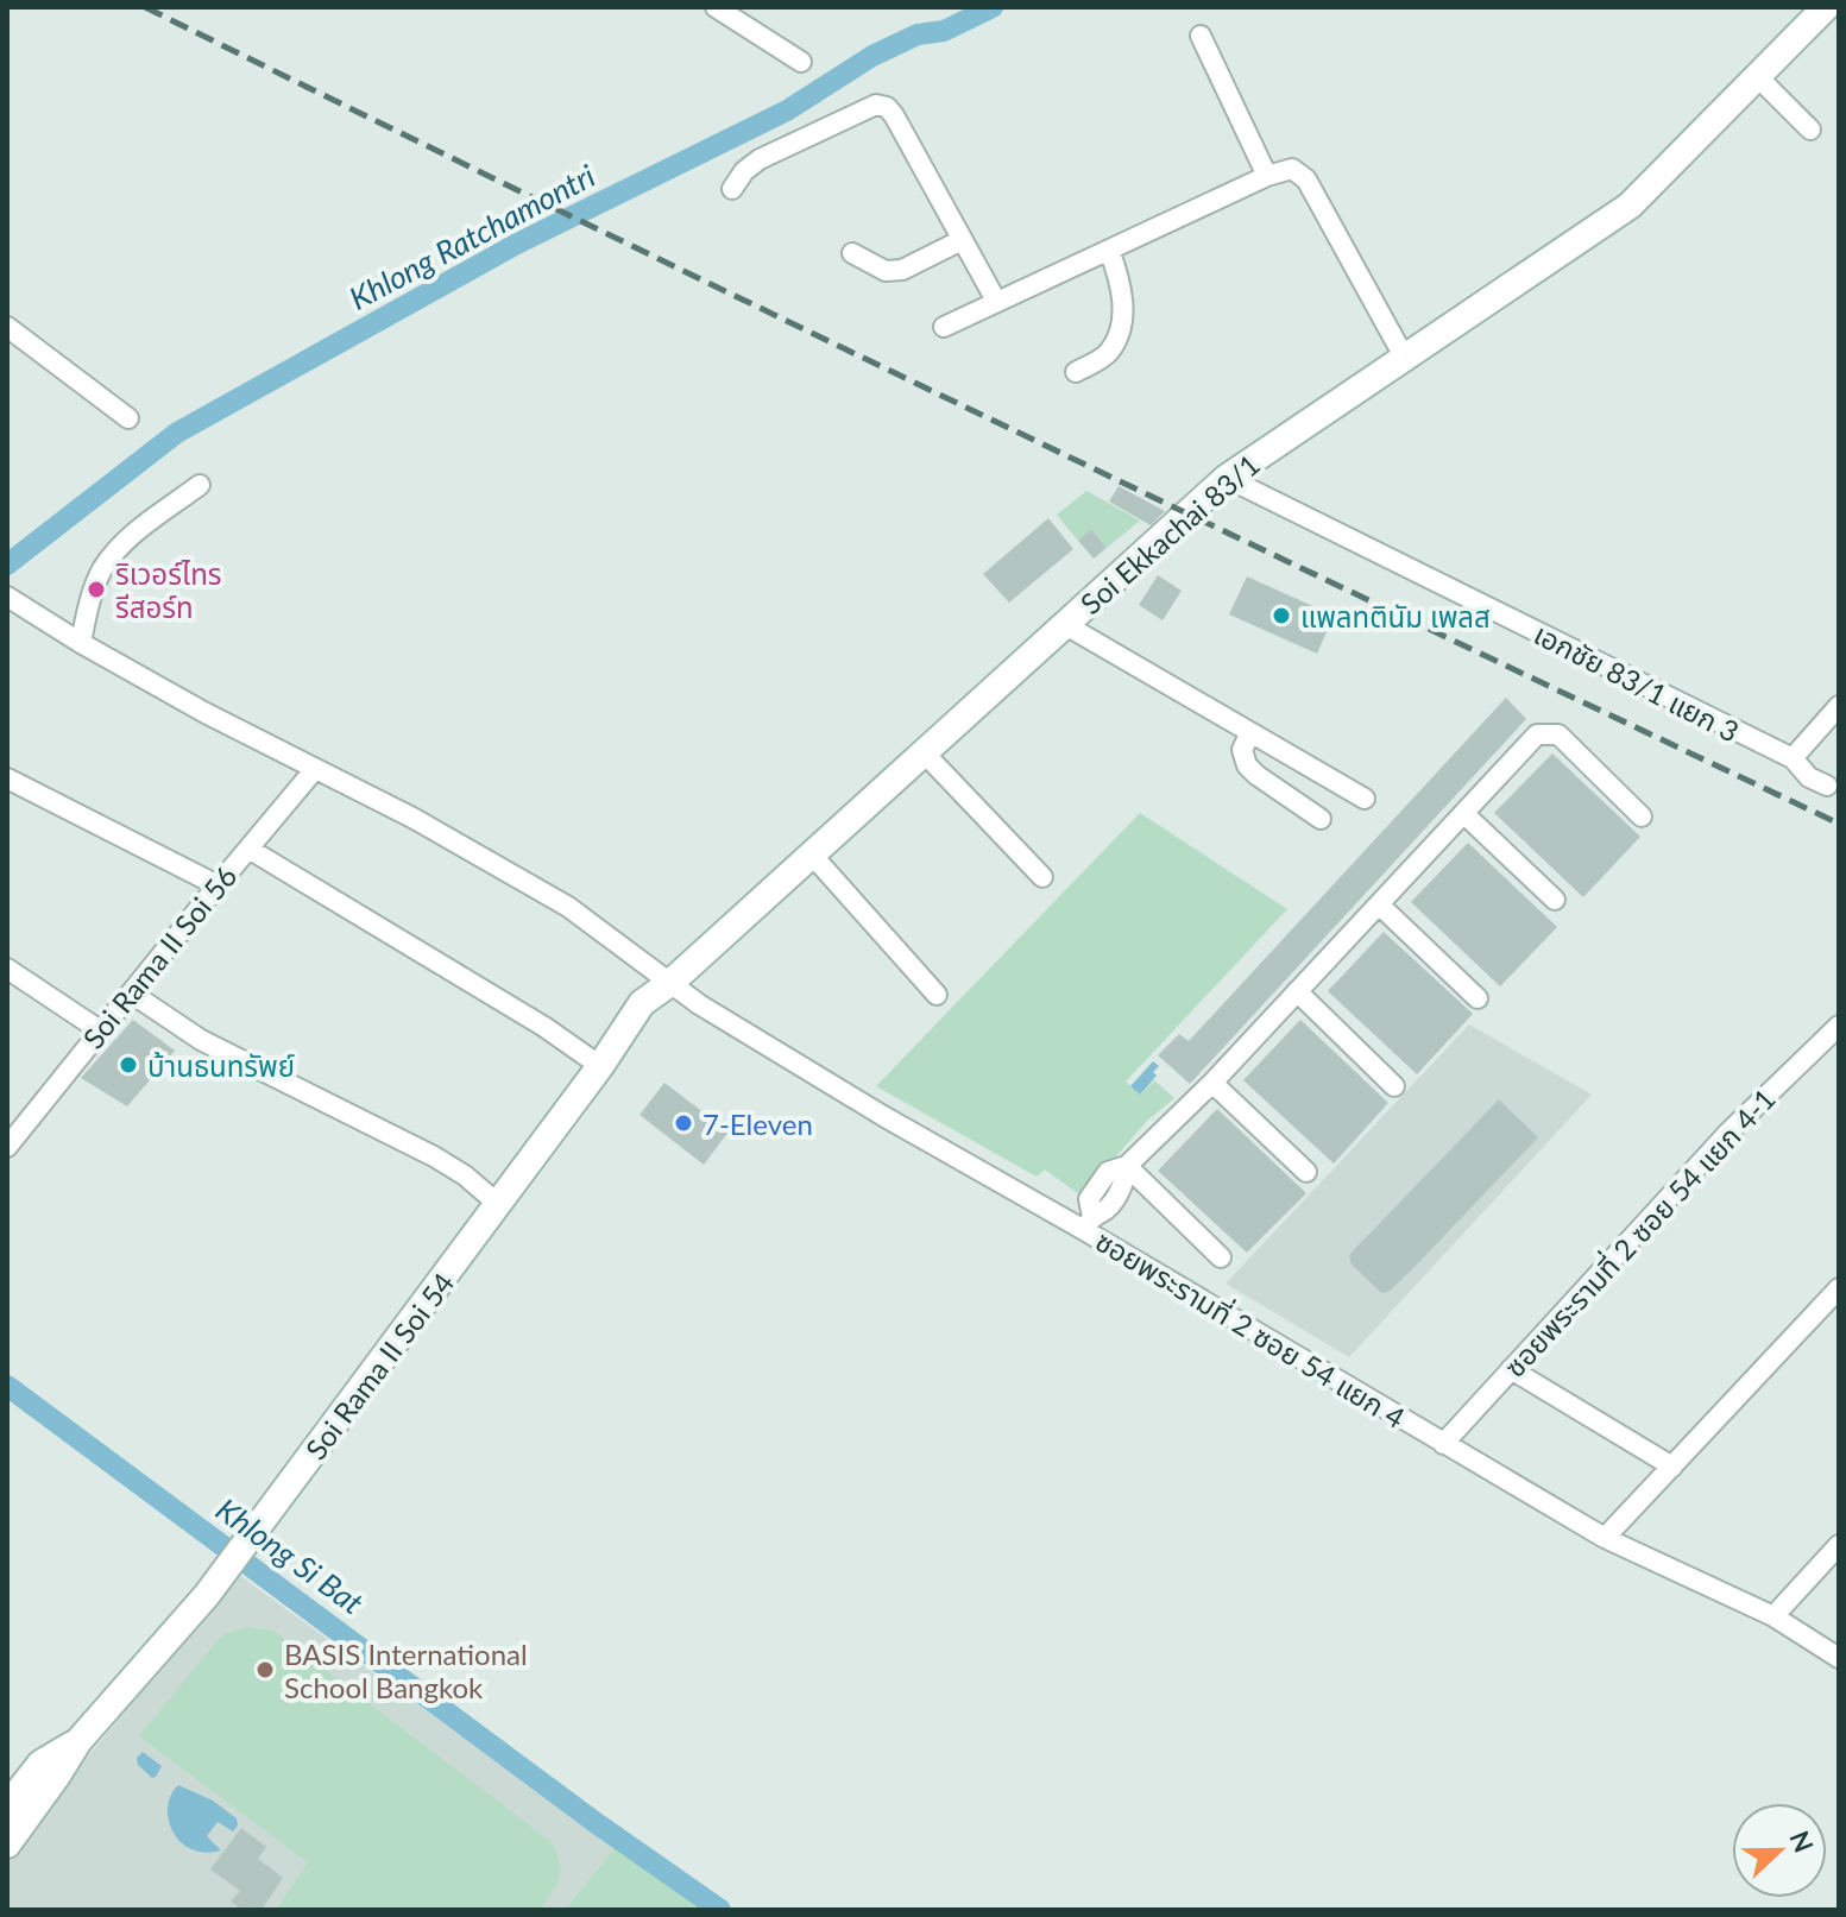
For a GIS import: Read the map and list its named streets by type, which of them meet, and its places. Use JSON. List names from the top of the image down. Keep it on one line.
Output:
{"streets":{"street":["Soi Ekkachai 83/1","เอกชัย 83/1 แยก 3","Soi Rama II Soi 56","ซอยพระรามที่ 2 ซอย 54 แยก 4-1","ซอยพระรามที่ 2 ซอย 54 แยก 4","Soi Rama II Soi 54"]},"crossings":[["Soi Ekkachai 83/1","เอกชัย 83/1 แยก 3"],["Soi Ekkachai 83/1","ซอยพระรามที่ 2 ซอย 54 แยก 4"],["Soi Ekkachai 83/1","Soi Rama II Soi 54"],["Soi Rama II Soi 56","ซอยพระรามที่ 2 ซอย 54 แยก 4"],["ซอยพระรามที่ 2 ซอย 54 แยก 4-1","ซอยพระรามที่ 2 ซอย 54 แยก 4"],["ซอยพระรามที่ 2 ซอย 54 แยก 4","Soi Rama II Soi 54"]],"water":["Khlong Ratchamontri","Khlong Si Bat"],"places":["ริเวอร์ไทร รีสอร์ท","แพลทตินัม เพลส","บ้านธนทรัพย์","7-Eleven","BASIS International School Bangkok"],"north":"right"}
